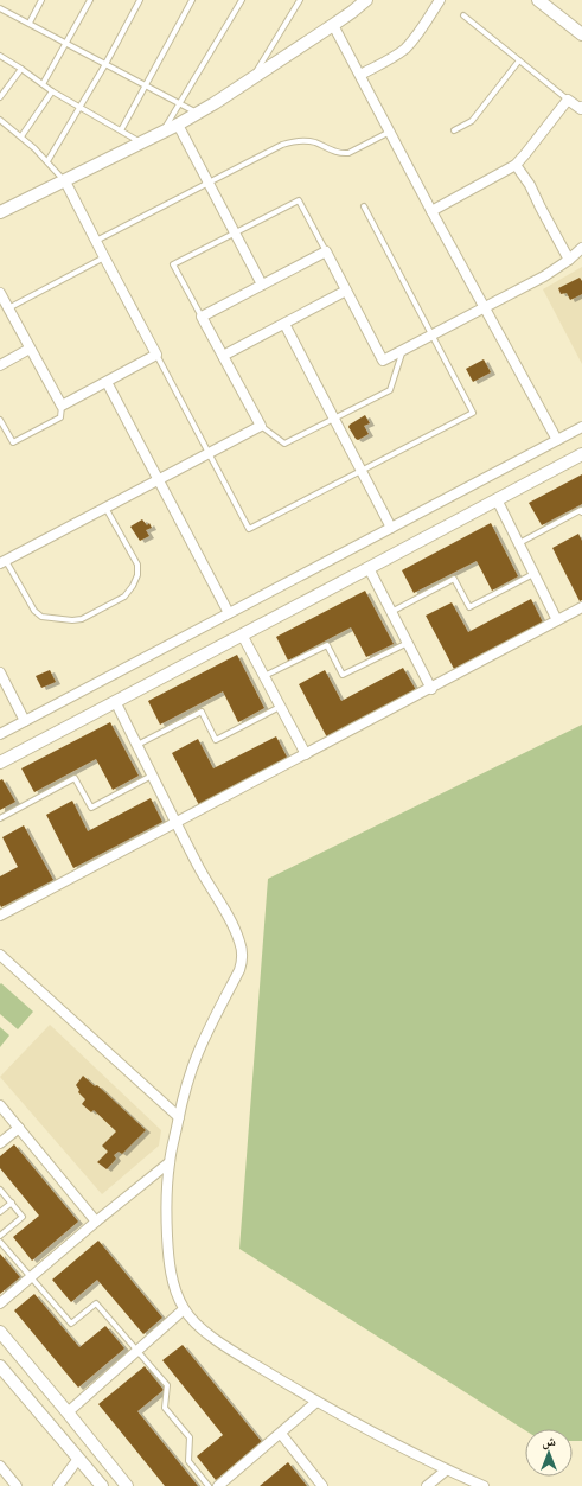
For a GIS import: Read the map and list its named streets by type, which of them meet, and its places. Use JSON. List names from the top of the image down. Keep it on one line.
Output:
{"north":"top"}
